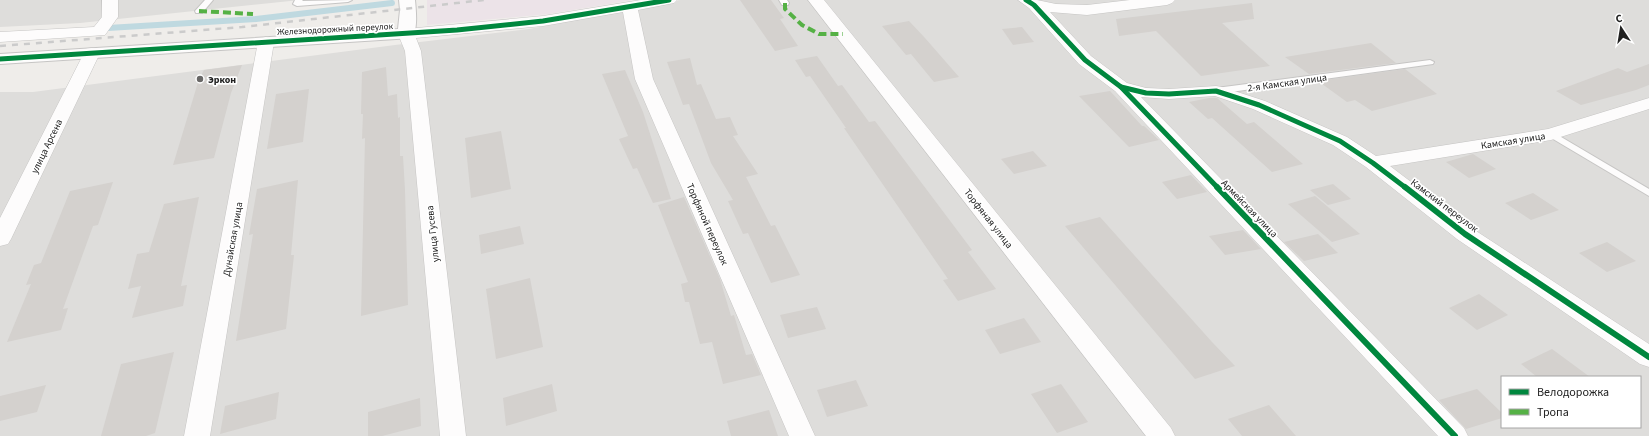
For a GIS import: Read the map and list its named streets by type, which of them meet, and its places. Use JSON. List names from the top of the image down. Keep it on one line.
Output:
{"streets":{"street":["Железнодорожный переулок","2-я Камская улица","Камская улица","улица Арсена","Камский переулок","Армейская улица","Торфяная улица","Торфяной переулок","улица Гусева","Дунайская улица"]},"crossings":[["Железнодорожный переулок","улица Арсена"],["Железнодорожный переулок","Торфяной переулок"],["Железнодорожный переулок","улица Гусева"],["Железнодорожный переулок","Дунайская улица"],["2-я Камская улица","Камский переулок"],["2-я Камская улица","Армейская улица"],["Камская улица","Камский переулок"]],"places":["Эркон"],"legend":["Велодорожка","Тропа"],"north":"top"}
